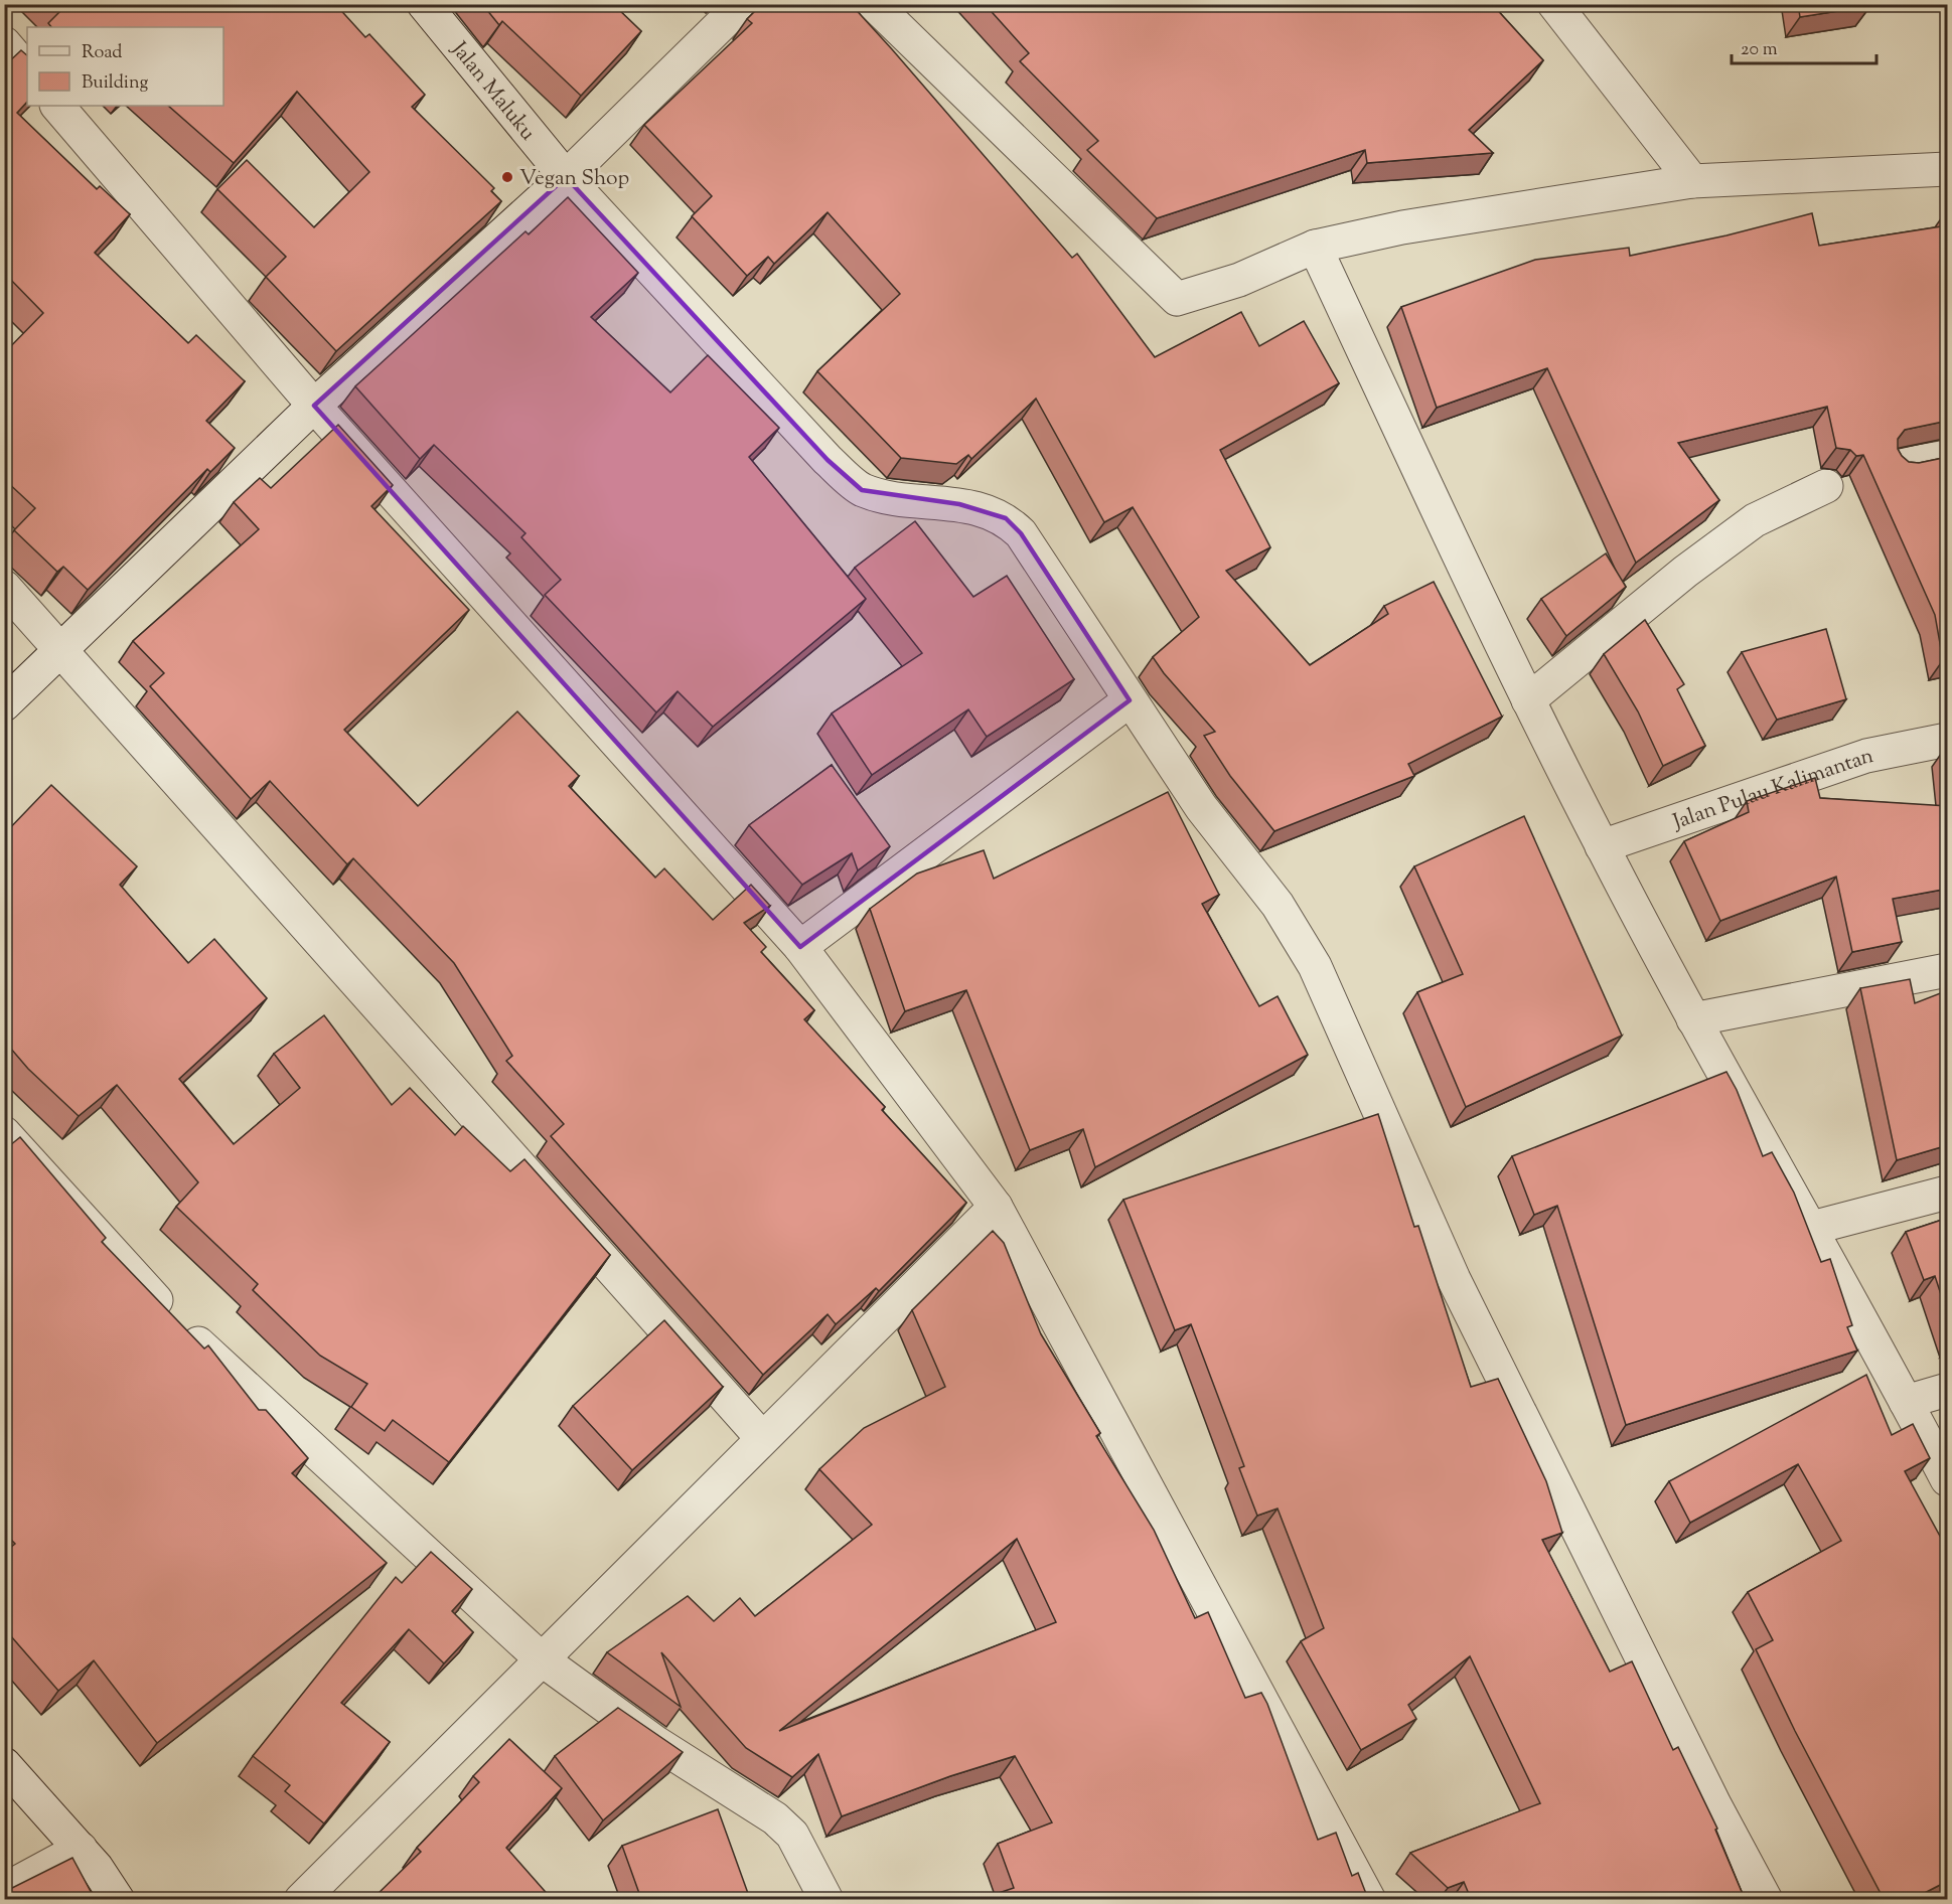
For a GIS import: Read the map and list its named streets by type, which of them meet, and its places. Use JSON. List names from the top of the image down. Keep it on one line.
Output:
{"streets":{"street":["Jalan Maluku","Jalan Pulau Kalimantan"]},"places":["Vegan Shop"],"legend":["Road","Building"],"scale_bar":"20 m"}
